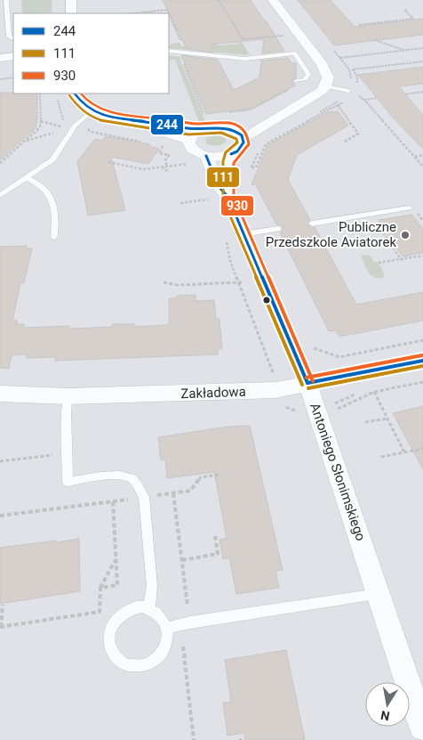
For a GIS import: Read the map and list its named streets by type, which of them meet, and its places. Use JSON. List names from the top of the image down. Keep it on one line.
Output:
{"streets":{"street":["Zakładowa","Antoniego Słonimskiego"]},"crossings":[["Zakładowa","Antoniego Słonimskiego"]],"places":["Publiczne Przedszkole Aviatorek"],"lines":["transit line 244","transit line 930","transit line 111"],"legend":["244","111","930"],"north":"bottom"}
